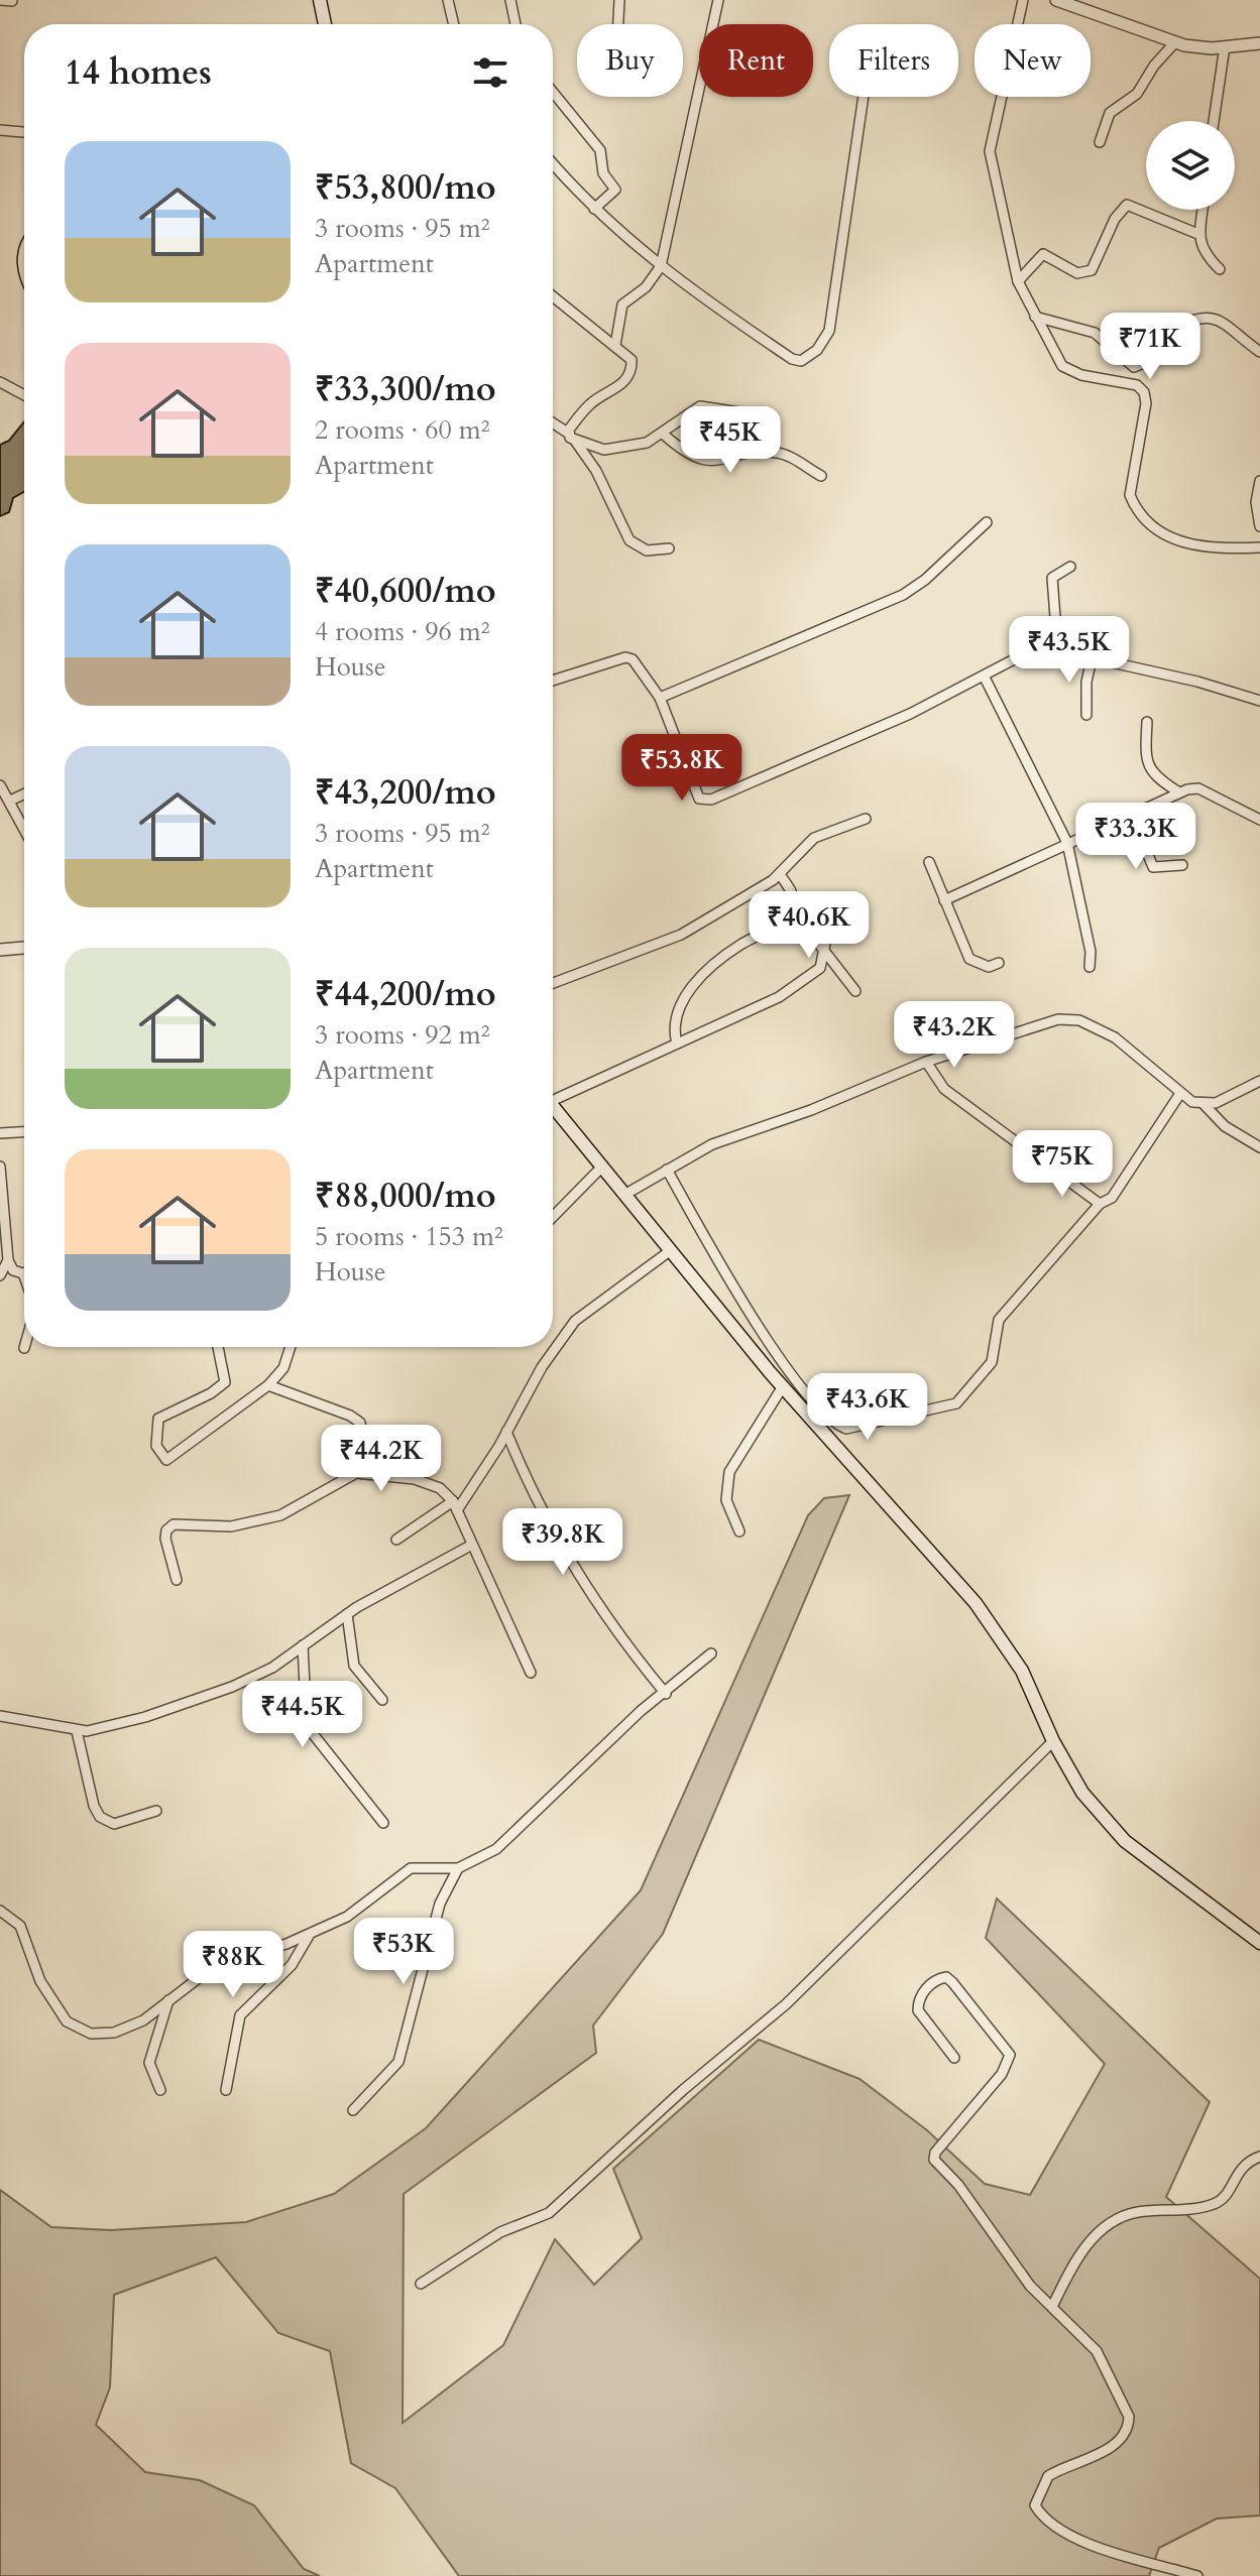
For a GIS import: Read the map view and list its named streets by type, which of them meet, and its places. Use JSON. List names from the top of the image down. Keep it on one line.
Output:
{"page":{"chip":["Buy","Rent","Filters","New"],"heading":"14 homes","list":[{"name":"₹53,800/mo","note":"3 rooms · 95 m² · Apartment"},{"name":"₹33,300/mo","note":"2 rooms · 60 m² · Apartment"},{"name":"₹40,600/mo","note":"4 rooms · 96 m² · House"},{"name":"₹43,200/mo","note":"3 rooms · 95 m² · Apartment"},{"name":"₹44,200/mo","note":"3 rooms · 92 m² · Apartment"},{"name":"₹88,000/mo","note":"5 rooms · 153 m² · House"}],"price":["₹71K","₹45K","₹43.5K","₹53.8K","₹33.3K","₹40.6K","₹43.2K","₹75K","₹43.6K","₹44.2K","₹39.8K","₹44.5K","₹53K","₹88K"]}}
